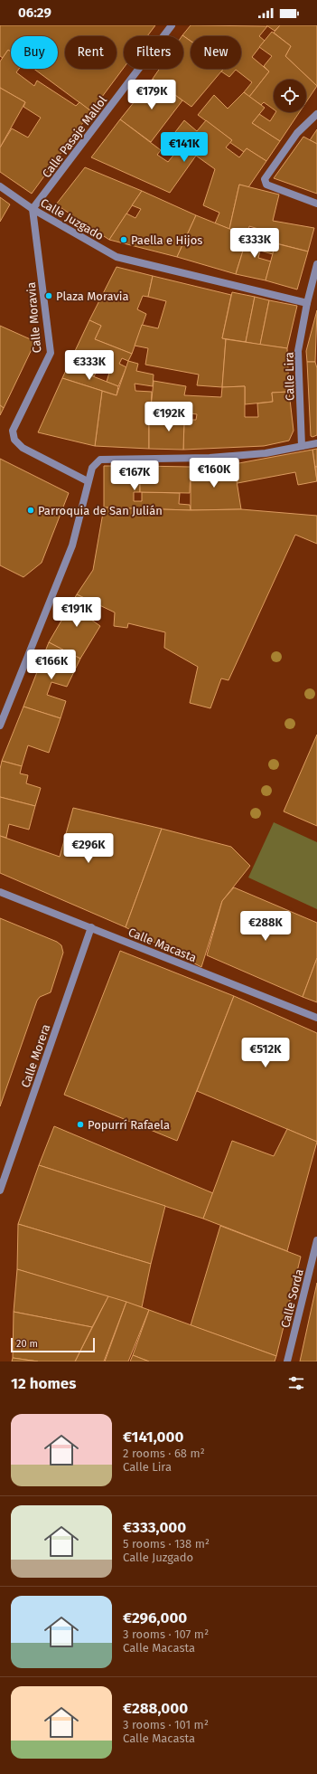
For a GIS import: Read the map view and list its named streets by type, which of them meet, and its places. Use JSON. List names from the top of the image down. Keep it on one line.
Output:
{"streets":{"street":["Calle Pasaje Mallol","Calle Juzgado","Calle Moravia","Calle Lira","Calle Macasta","Calle Morera","Calle Sorda"]},"crossings":[["Calle Pasaje Mallol","Calle Juzgado"],["Calle Pasaje Mallol","Calle Moravia"],["Calle Juzgado","Calle Moravia"],["Calle Juzgado","Calle Lira"],["Calle Macasta","Calle Morera"]],"places":["Paella e Hijos","Plaza Moravia","Parroquia de San Julián","Popurrí Rafaela"],"scale_bar":"20 m","page":{"status":"06:29","chip":["Buy","Rent","Filters","New"],"price":["€179K","€141K","€333K","€333K","€192K","€160K","€167K","€191K","€166K","€296K","€288K","€512K"],"scale":"20 m","heading":"12 homes","list":[{"name":"€141,000","note":"2 rooms · 68 m² · Calle Lira"},{"name":"€333,000","note":"5 rooms · 138 m² · Calle Juzgado"},{"name":"€296,000","note":"3 rooms · 107 m² · Calle Macasta"},{"name":"€288,000","note":"3 rooms · 101 m² · Calle Macasta"}]}}
